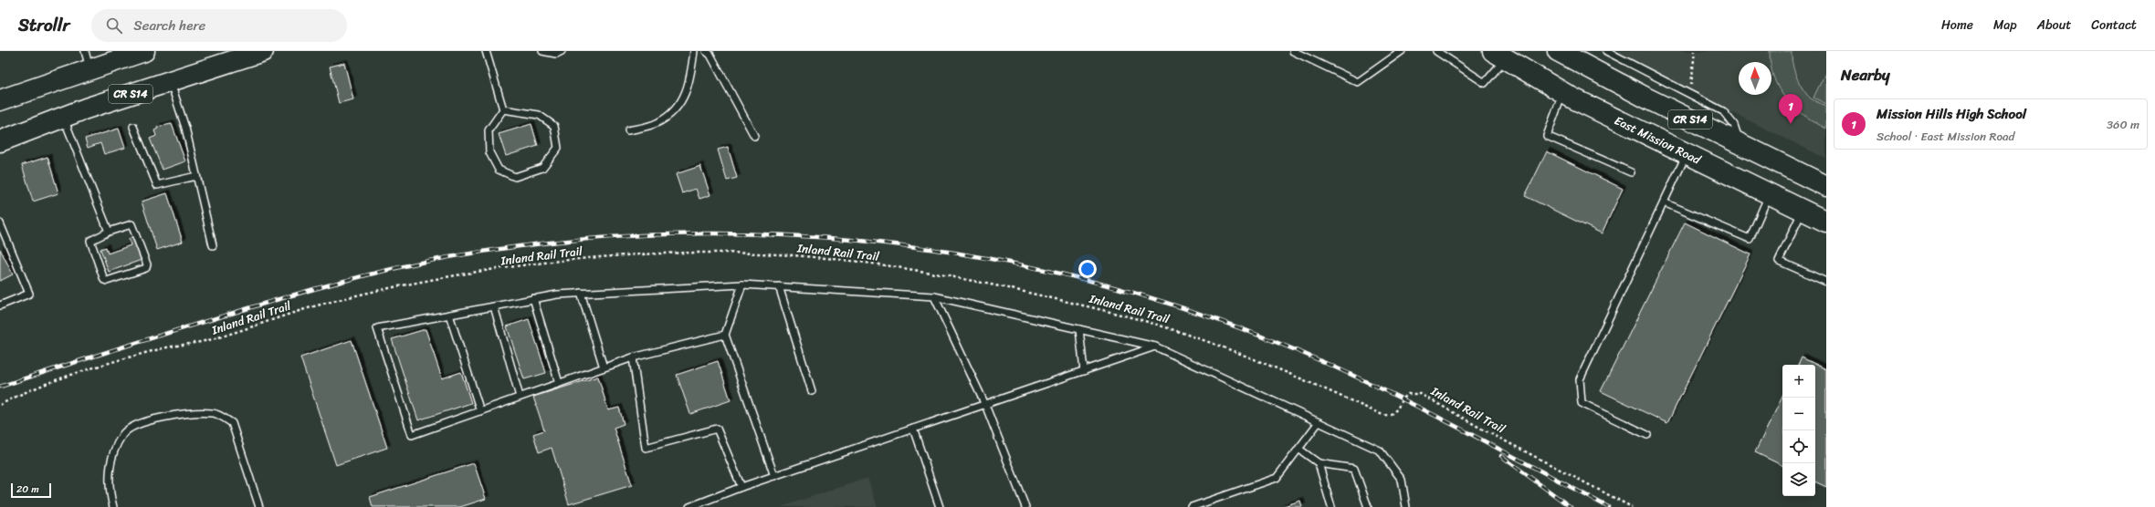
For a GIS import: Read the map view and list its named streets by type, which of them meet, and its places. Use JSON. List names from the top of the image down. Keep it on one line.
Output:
{"streets":{"main road":["CR S14","East Mission Road"],"path":["Inland Rail Trail"]},"scale_bar":"20 m","north":"top","page":{"header":"Strollr","search":"Search here","nav":["Home","Map","About","Contact"],"heading":"Nearby","pins":"1","list":[{"mark":"1","name":"Mission Hills High School","note":"School · East Mission Road","value":"360 m"}],"map_buttons":["+","−"],"scale":"20 m"}}
